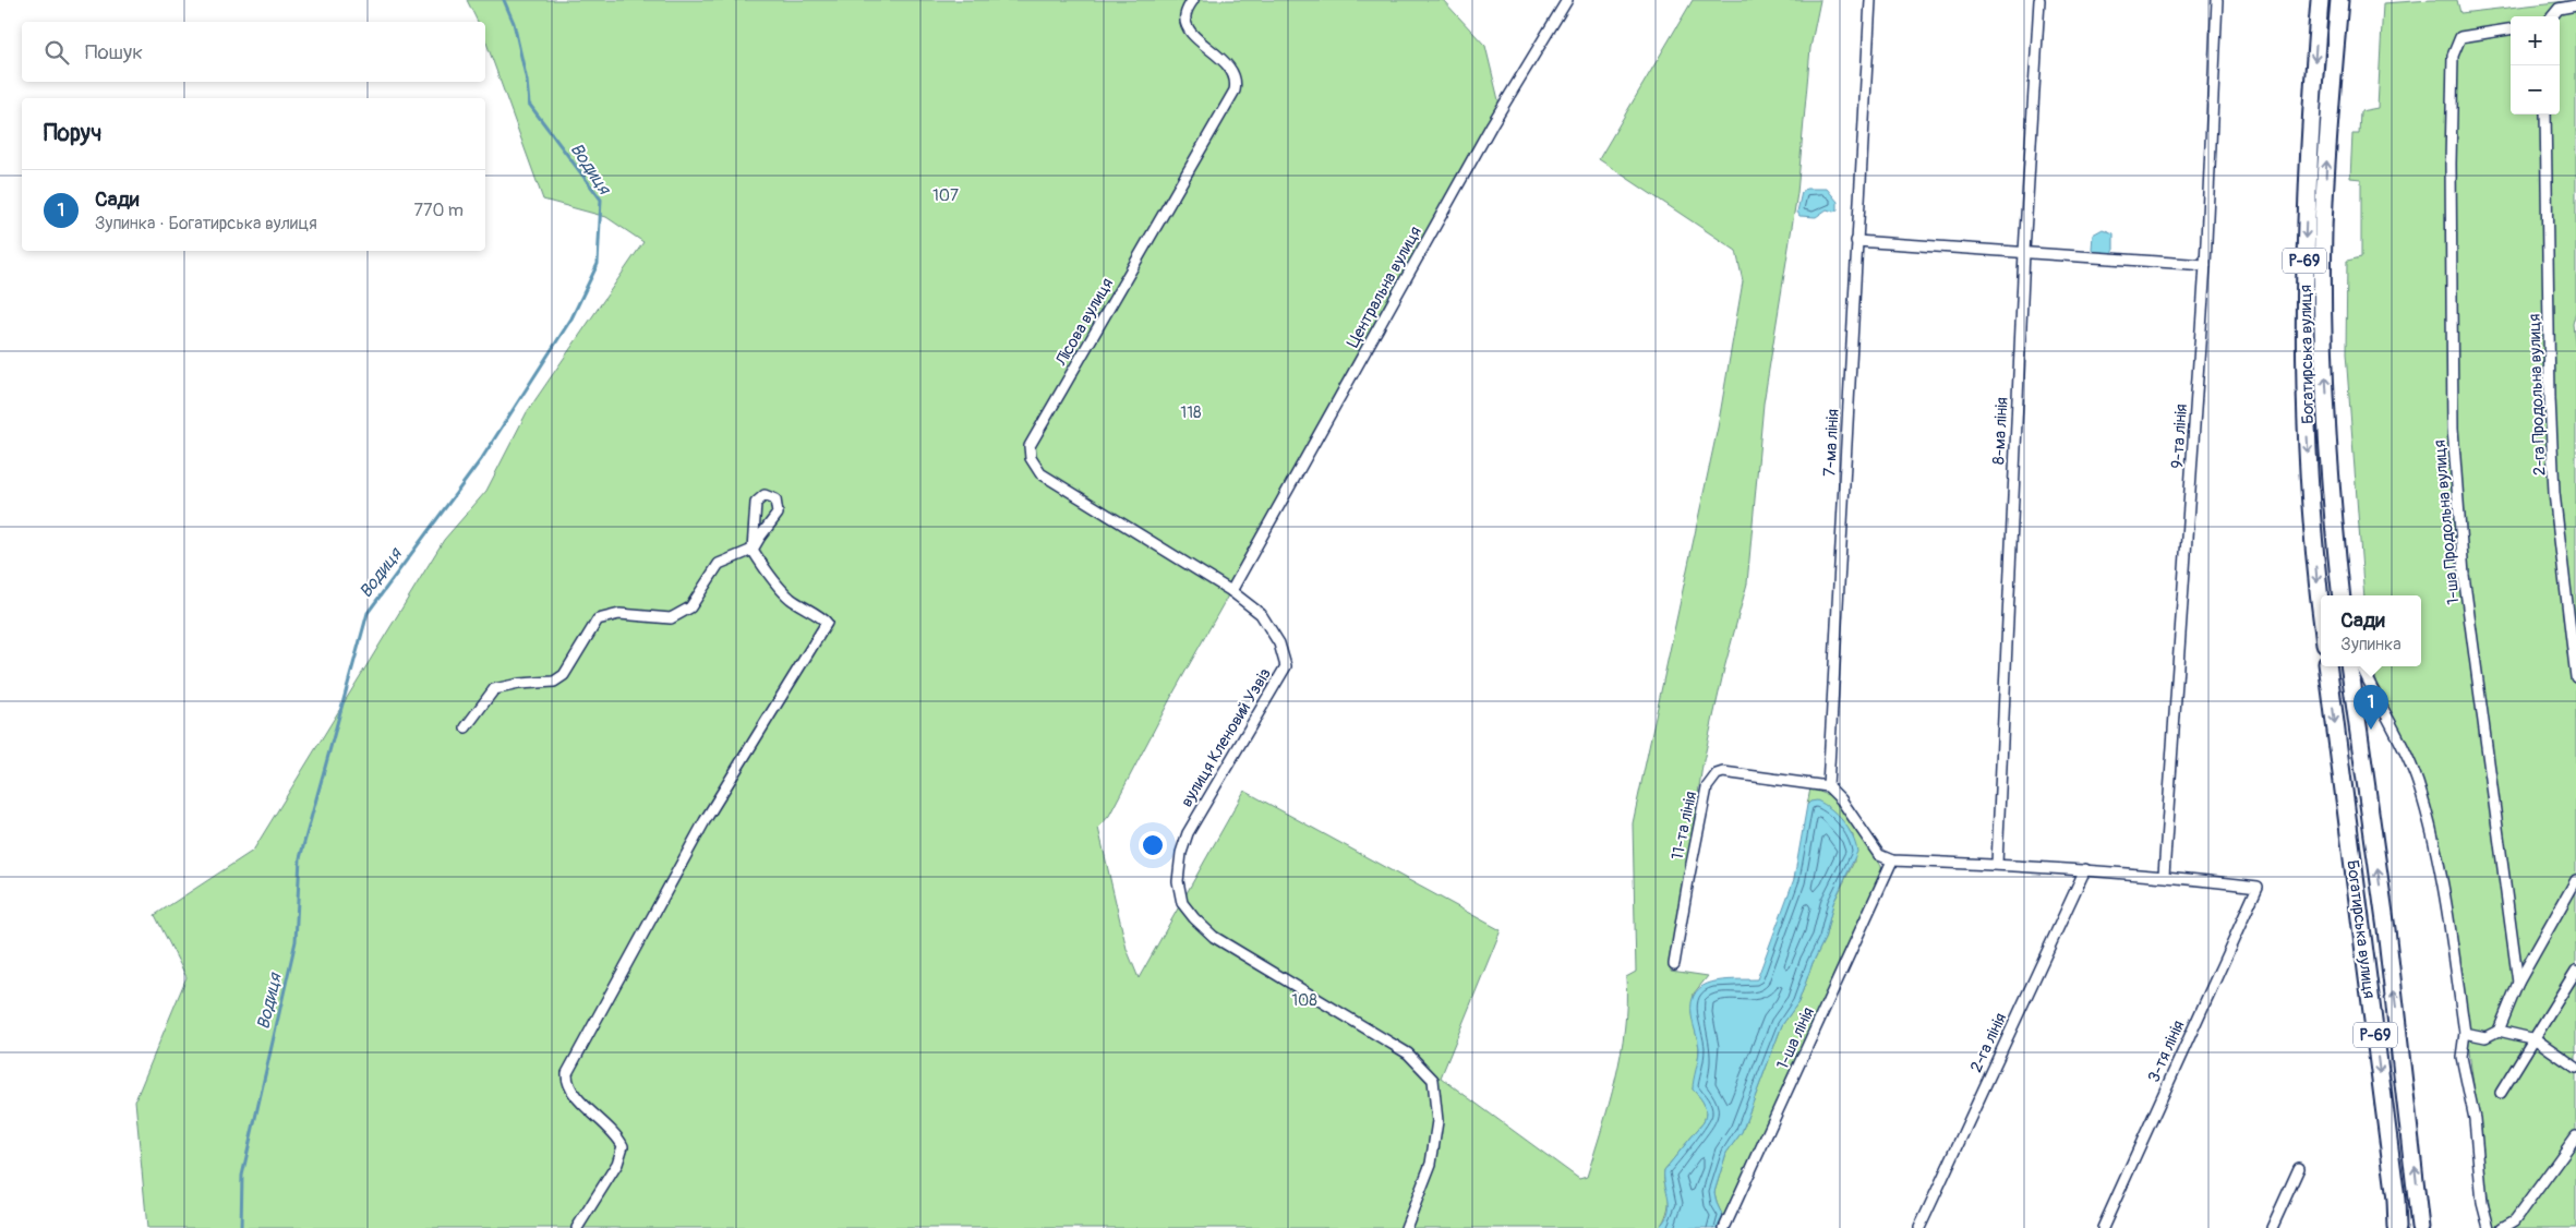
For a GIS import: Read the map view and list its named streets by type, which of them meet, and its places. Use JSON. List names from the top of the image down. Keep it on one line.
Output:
{"streets":{"main road":["Р-69","Богатирська вулиця"],"street":["Центральна вулиця","Лісова вулиця","2-га Продольна вулиця","8-ма лінія","9-та лінія","7-ма лінія","1-ша Продольна вулиця","вулиця Кленовий Узвіз","11-та лінія","1-ша лінія","2-га лінія","3-тя лінія"]},"crossings":[["Центральна вулиця","Лісова вулиця"],["Центральна вулиця","вулиця Кленовий Узвіз"],["Лісова вулиця","вулиця Кленовий Узвіз"],["9-та лінія","3-тя лінія"],["7-ма лінія","11-та лінія"]],"water":["Водиця"],"parks":["107","118","108"],"page":{"map_buttons":["+","−"],"search":"Пошук","heading":"Поруч","list":[{"mark":"1","name":"Сади","note":"Зупинка · Богатирська вулиця","value":"770 m"}],"popup":["Сади","Зупинка"],"pins":"1"}}
